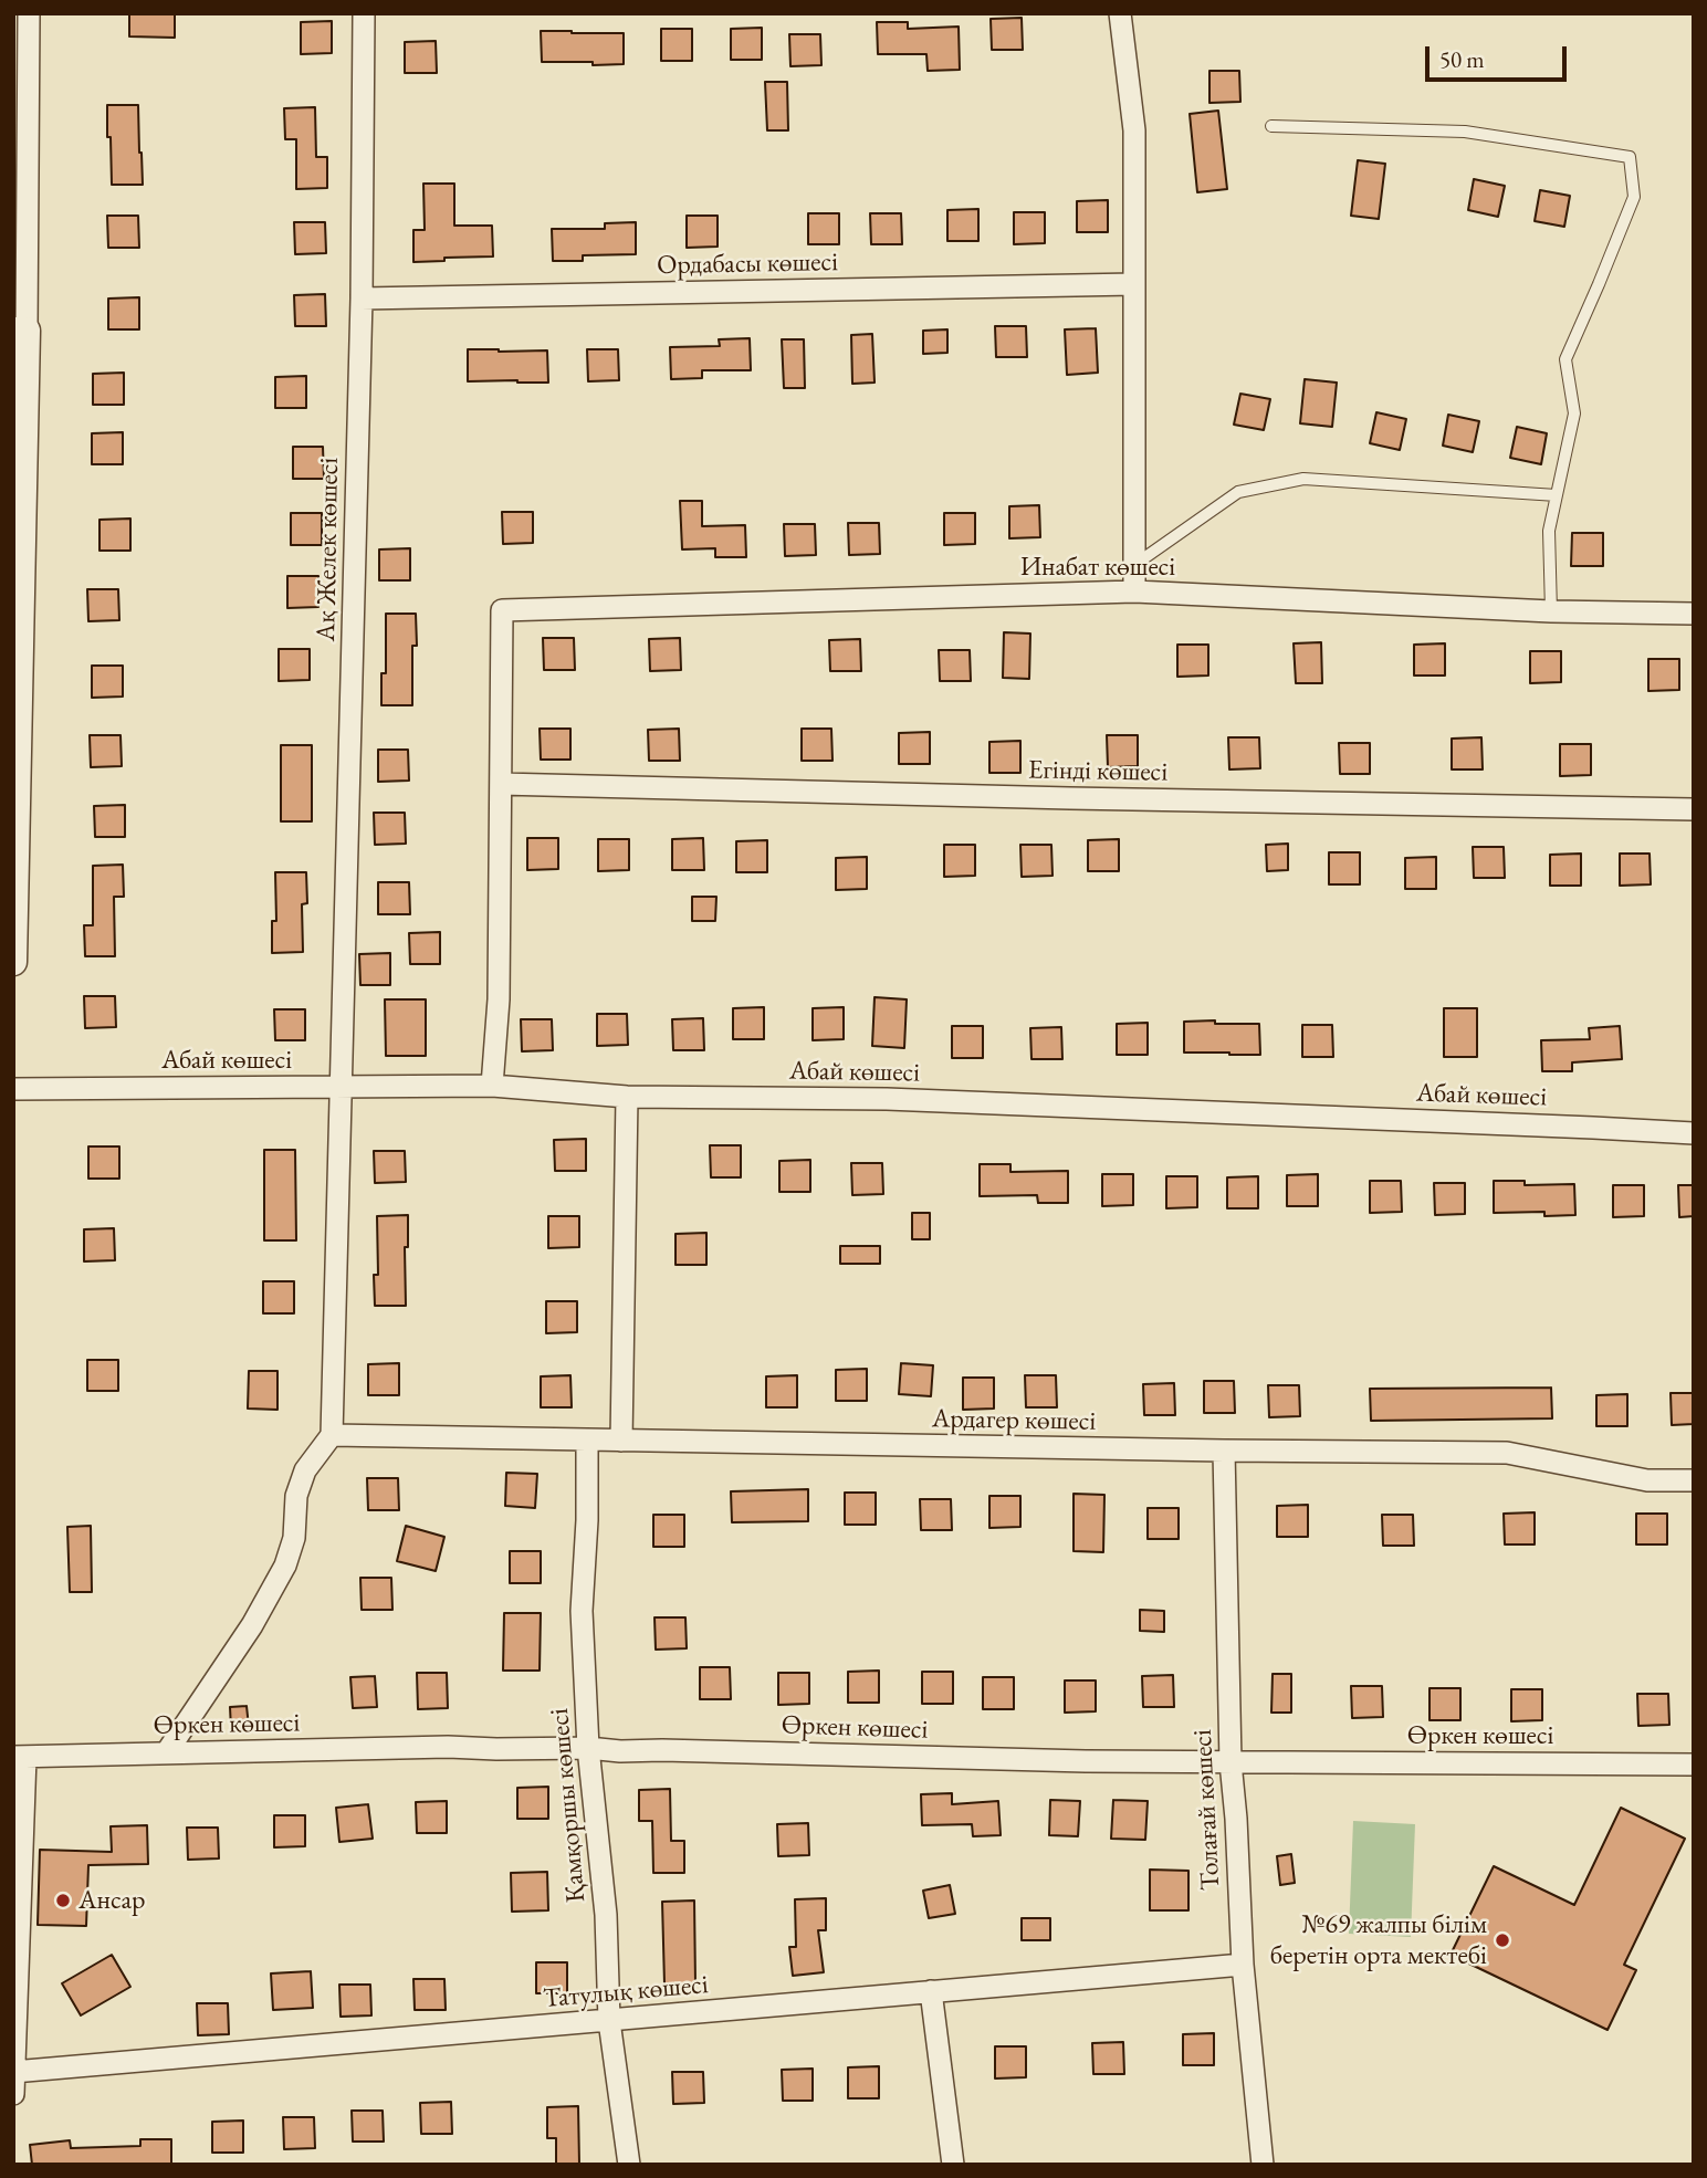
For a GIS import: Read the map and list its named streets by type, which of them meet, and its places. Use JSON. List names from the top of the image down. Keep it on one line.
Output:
{"streets":{"street":["Ордабасы көшесі","Ақ Желек көшесі","Инабат көшесі","Егінді көшесі","Абай көшесі","Ардагер көшесі","Өркен көшесі","Қамқоршы көшесі","Толағай көшесі","Татулық көшесі"]},"crossings":[["Ордабасы көшесі","Ақ Желек көшесі"],["Ақ Желек көшесі","Абай көшесі"],["Ақ Желек көшесі","Ардагер көшесі"],["Инабат көшесі","Егінді көшесі"],["Ардагер көшесі","Қамқоршы көшесі"],["Ардагер көшесі","Толағай көшесі"],["Өркен көшесі","Қамқоршы көшесі"],["Өркен көшесі","Толағай көшесі"],["Қамқоршы көшесі","Татулық көшесі"],["Толағай көшесі","Татулық көшесі"]],"places":["Ансар","№69 жалпы білім беретін орта мектебі"],"scale_bar":"50 m"}
